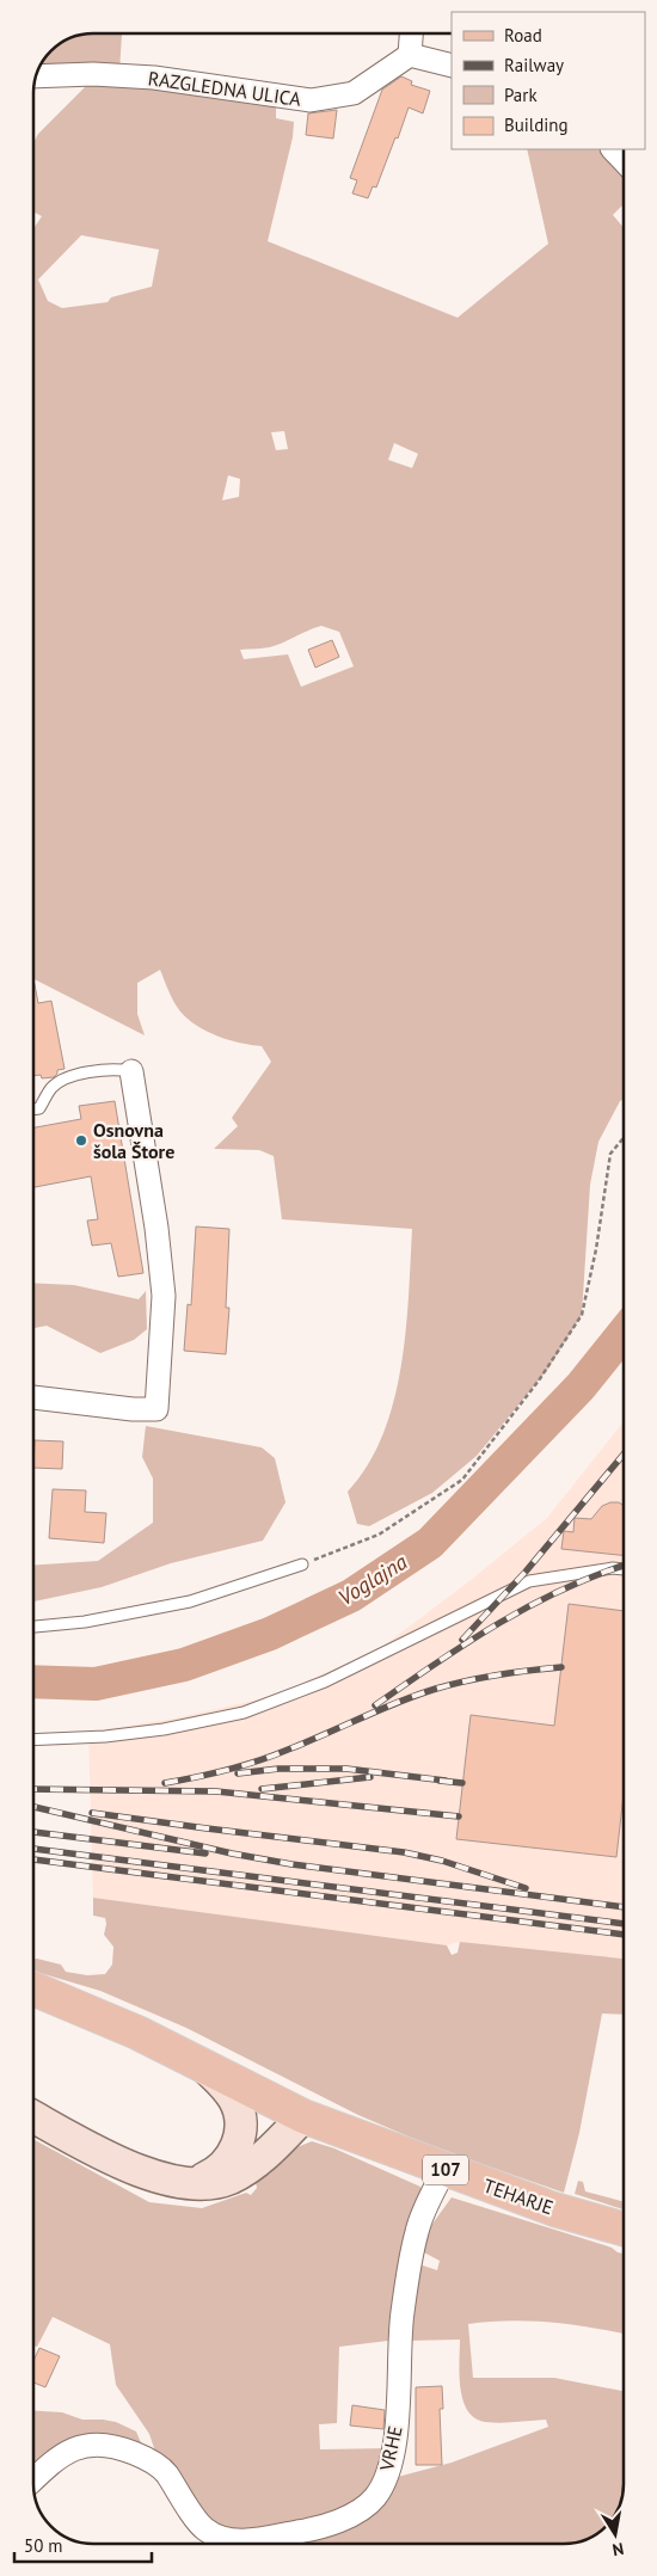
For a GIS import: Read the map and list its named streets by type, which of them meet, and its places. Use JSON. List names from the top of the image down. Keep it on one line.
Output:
{"streets":{"main road":["107","TEHARJE"],"street":["RAZGLEDNA ULICA","VRHE"]},"crossings":[["107","TEHARJE"],["TEHARJE","VRHE"]],"water":["Voglajna"],"places":["Osnovna šola Štore"],"legend":["Road","Railway","Park","Building"],"scale_bar":"50 m","north":"bottom"}
